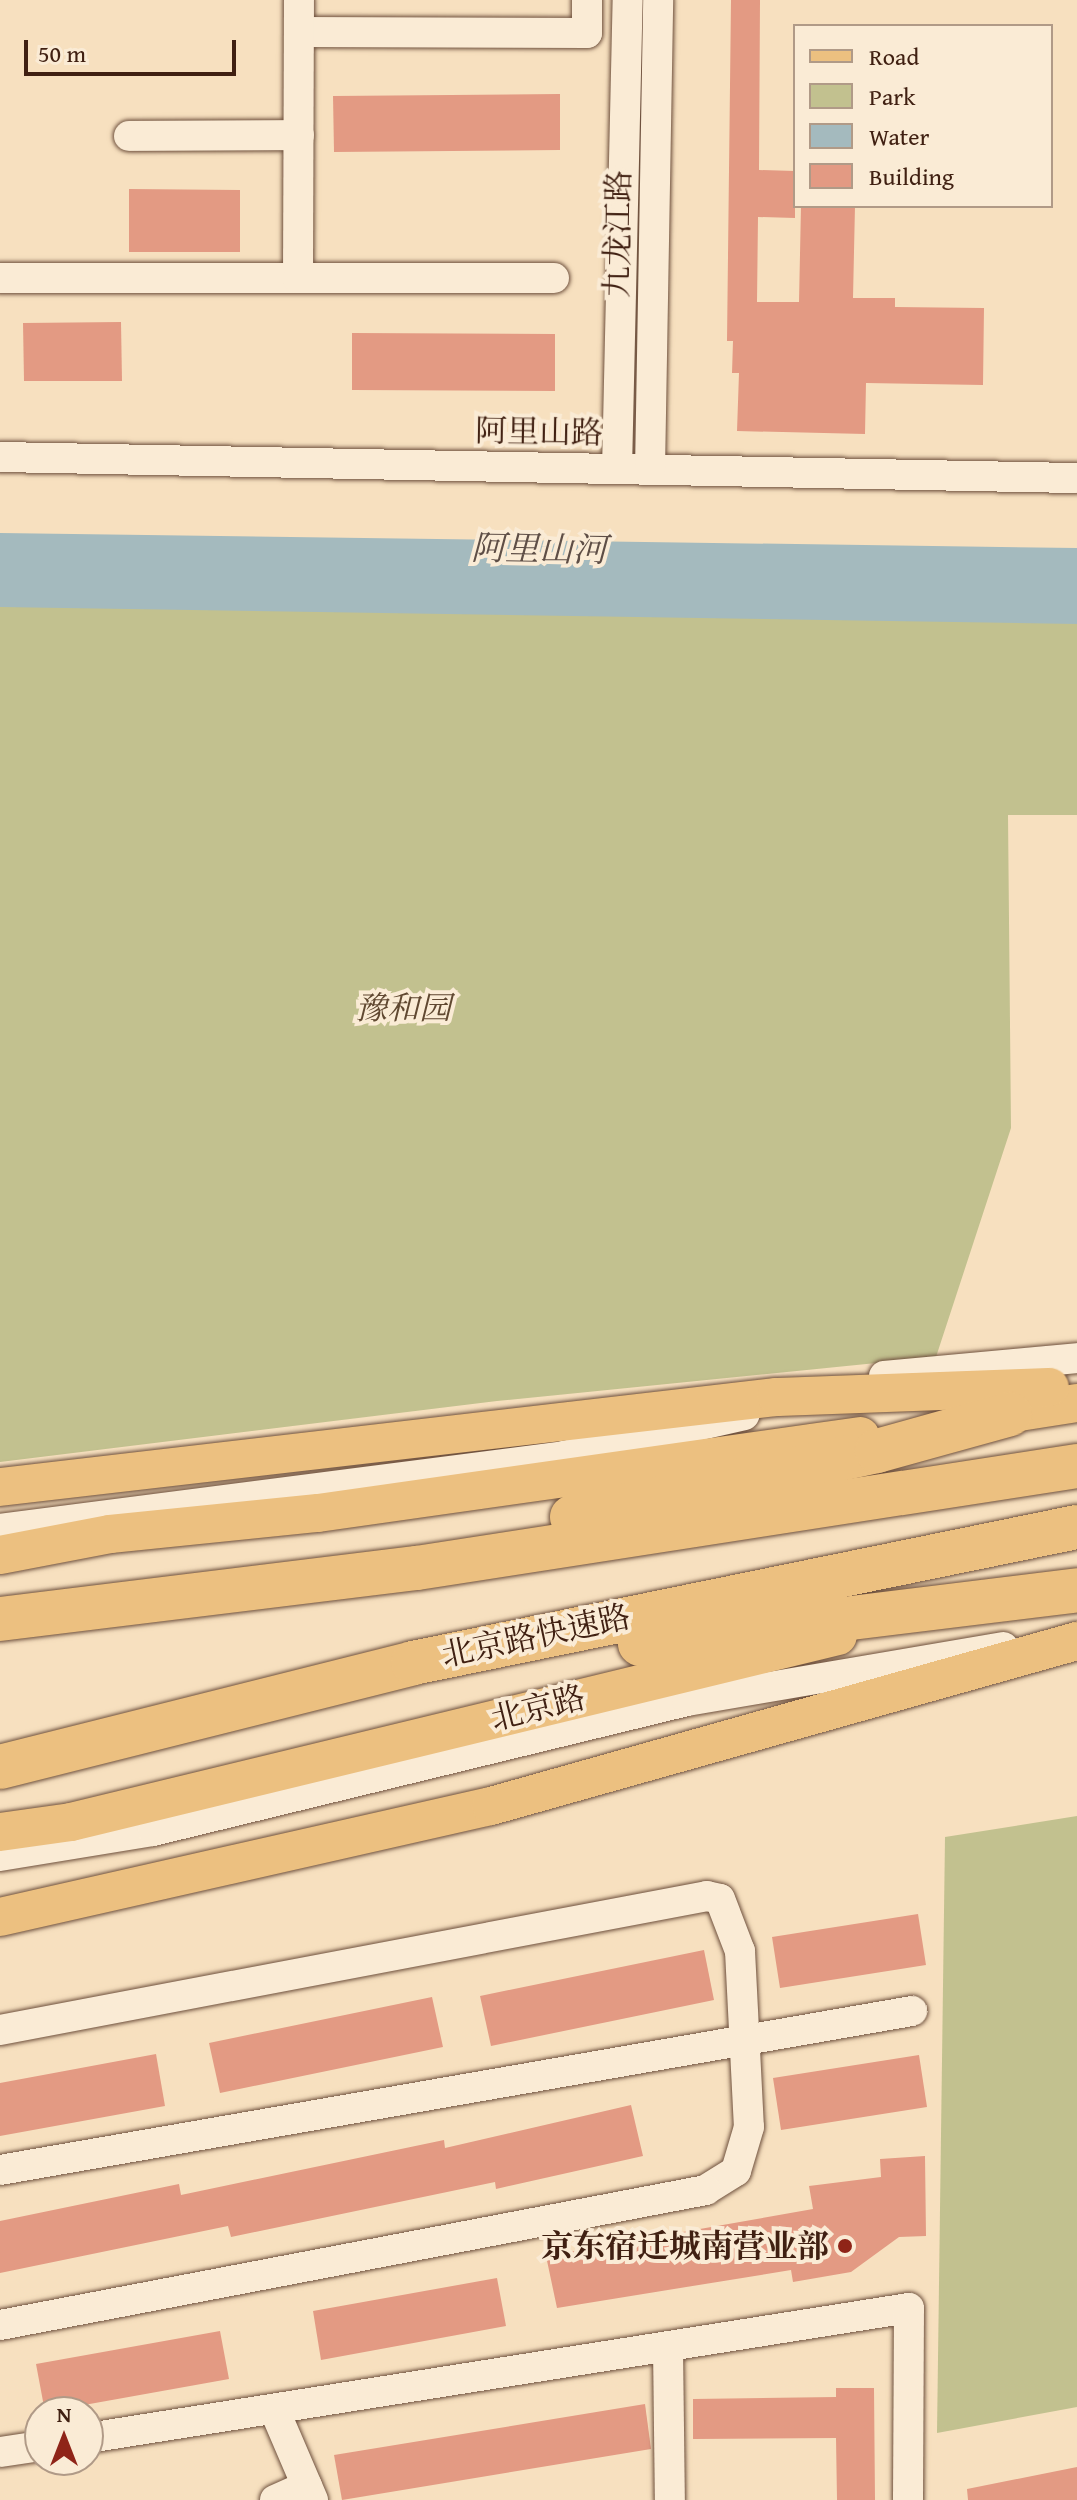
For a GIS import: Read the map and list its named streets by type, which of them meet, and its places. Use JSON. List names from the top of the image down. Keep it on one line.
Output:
{"streets":{"highway":["北京路快速路"],"main road":["北京路"],"street":["九龙江路","阿里山路"]},"crossings":[["九龙江路","阿里山路"]],"water":["阿里山河"],"parks":["豫和园"],"places":["京东宿迁城南营业部"],"legend":["Road","Park","Water","Building"],"scale_bar":"50 m","north":"top"}
